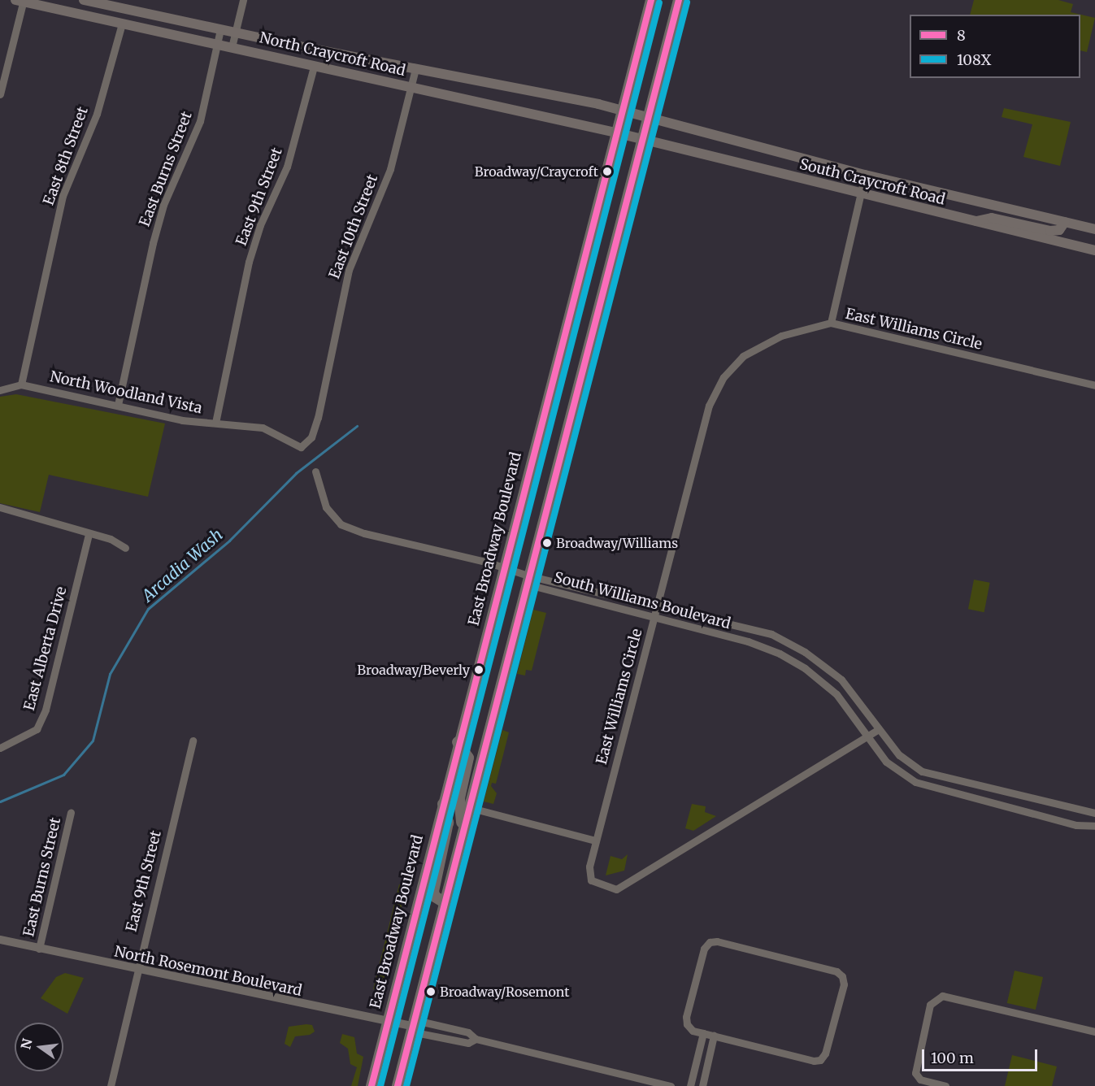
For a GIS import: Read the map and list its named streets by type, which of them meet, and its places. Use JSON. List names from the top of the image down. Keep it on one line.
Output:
{"streets":{"main road":["North Craycroft Road","South Craycroft Road","East Broadway Boulevard"],"street":["East 8th Street","East Burns Street","East 9th Street","East 10th Street","East Williams Circle","North Woodland Vista","South Williams Boulevard","East Alberta Drive","North Rosemont Boulevard"]},"crossings":[["North Craycroft Road","East 8th Street"],["North Craycroft Road","East Burns Street"],["North Craycroft Road","South Craycroft Road"],["North Craycroft Road","East 9th Street"],["North Craycroft Road","East 10th Street"],["North Craycroft Road","East Broadway Boulevard"],["East 8th Street","North Woodland Vista"],["East Burns Street","North Woodland Vista"],["East Burns Street","North Rosemont Boulevard"],["East 9th Street","North Woodland Vista"],["East 9th Street","North Rosemont Boulevard"],["East 10th Street","North Woodland Vista"],["East Williams Circle","South Williams Boulevard"],["East Broadway Boulevard","North Rosemont Boulevard"]],"water":["Arcadia Wash"],"places":["Broadway/Craycroft","Broadway/Williams","Broadway/Beverly","Broadway/Rosemont"],"lines":["transit line 8","transit line 108X"],"legend":["8","108X"],"scale_bar":"100 m","north":"left"}
